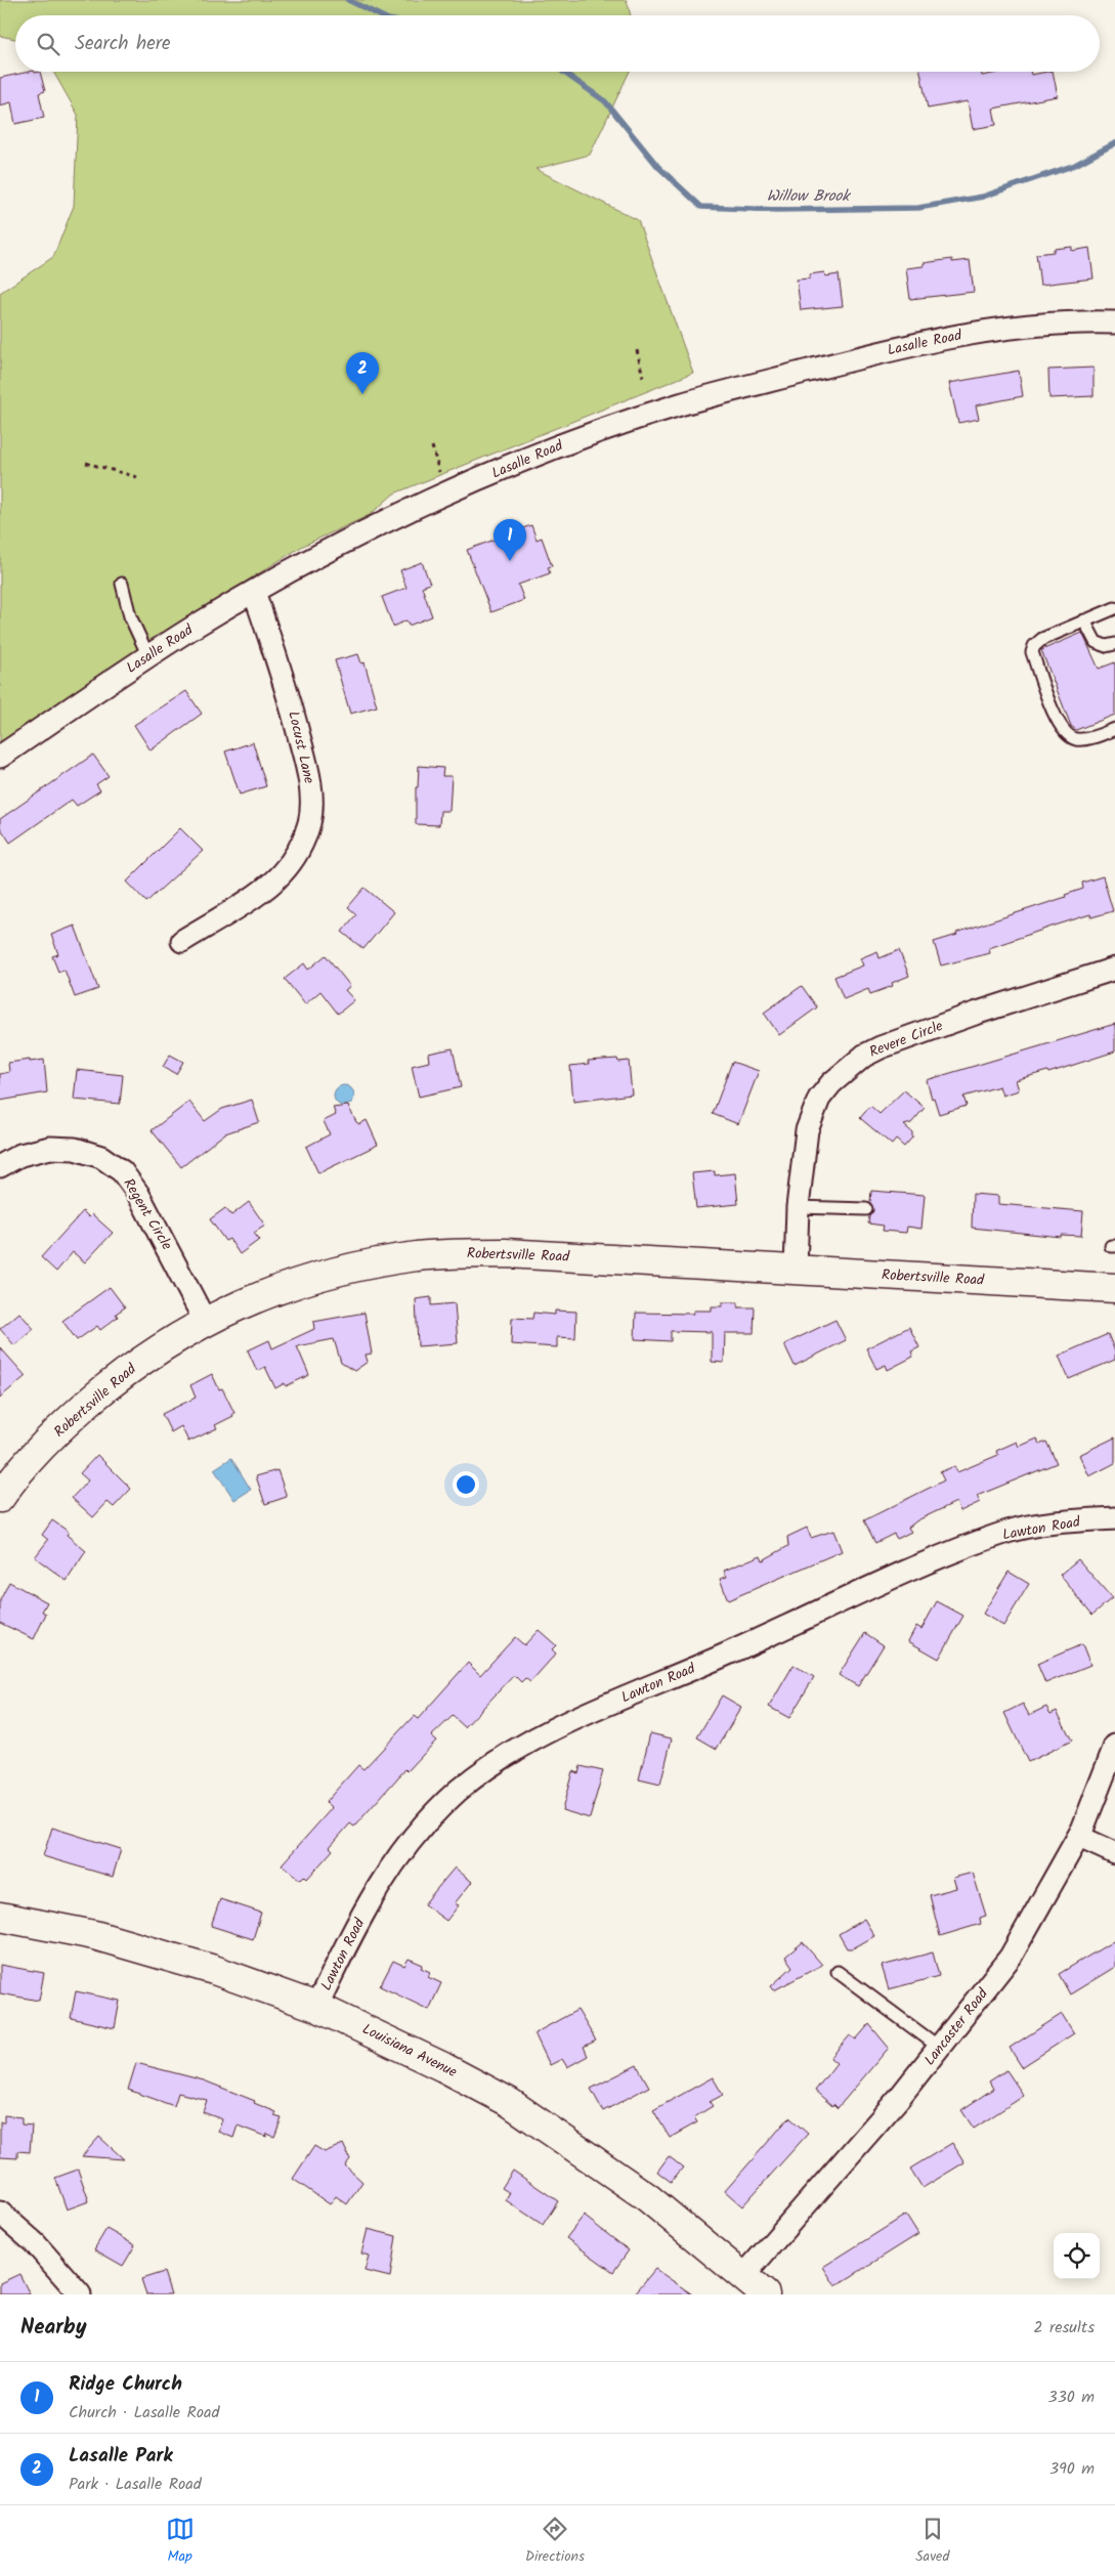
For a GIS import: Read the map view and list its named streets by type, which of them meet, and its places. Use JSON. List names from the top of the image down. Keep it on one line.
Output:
{"streets":{"street":["Lasalle Road","Locust Lane","Revere Circle","Regent Circle","Robertsville Road","Lawton Road","Lancaster Road","Louisiana Avenue"]},"crossings":[["Lasalle Road","Locust Lane"],["Revere Circle","Robertsville Road"],["Regent Circle","Robertsville Road"],["Lawton Road","Louisiana Avenue"],["Lancaster Road","Louisiana Avenue"]],"water":["Willow Brook"],"page":{"search":"Search here","pins":["2","1"],"heading":["Nearby","2 results"],"list":[{"mark":"1","name":"Ridge Church","note":"Church · Lasalle Road","value":"330 m"},{"mark":"2","name":"Lasalle Park","note":"Park · Lasalle Road","value":"390 m"}],"nav":["Map","Directions","Saved"]}}
